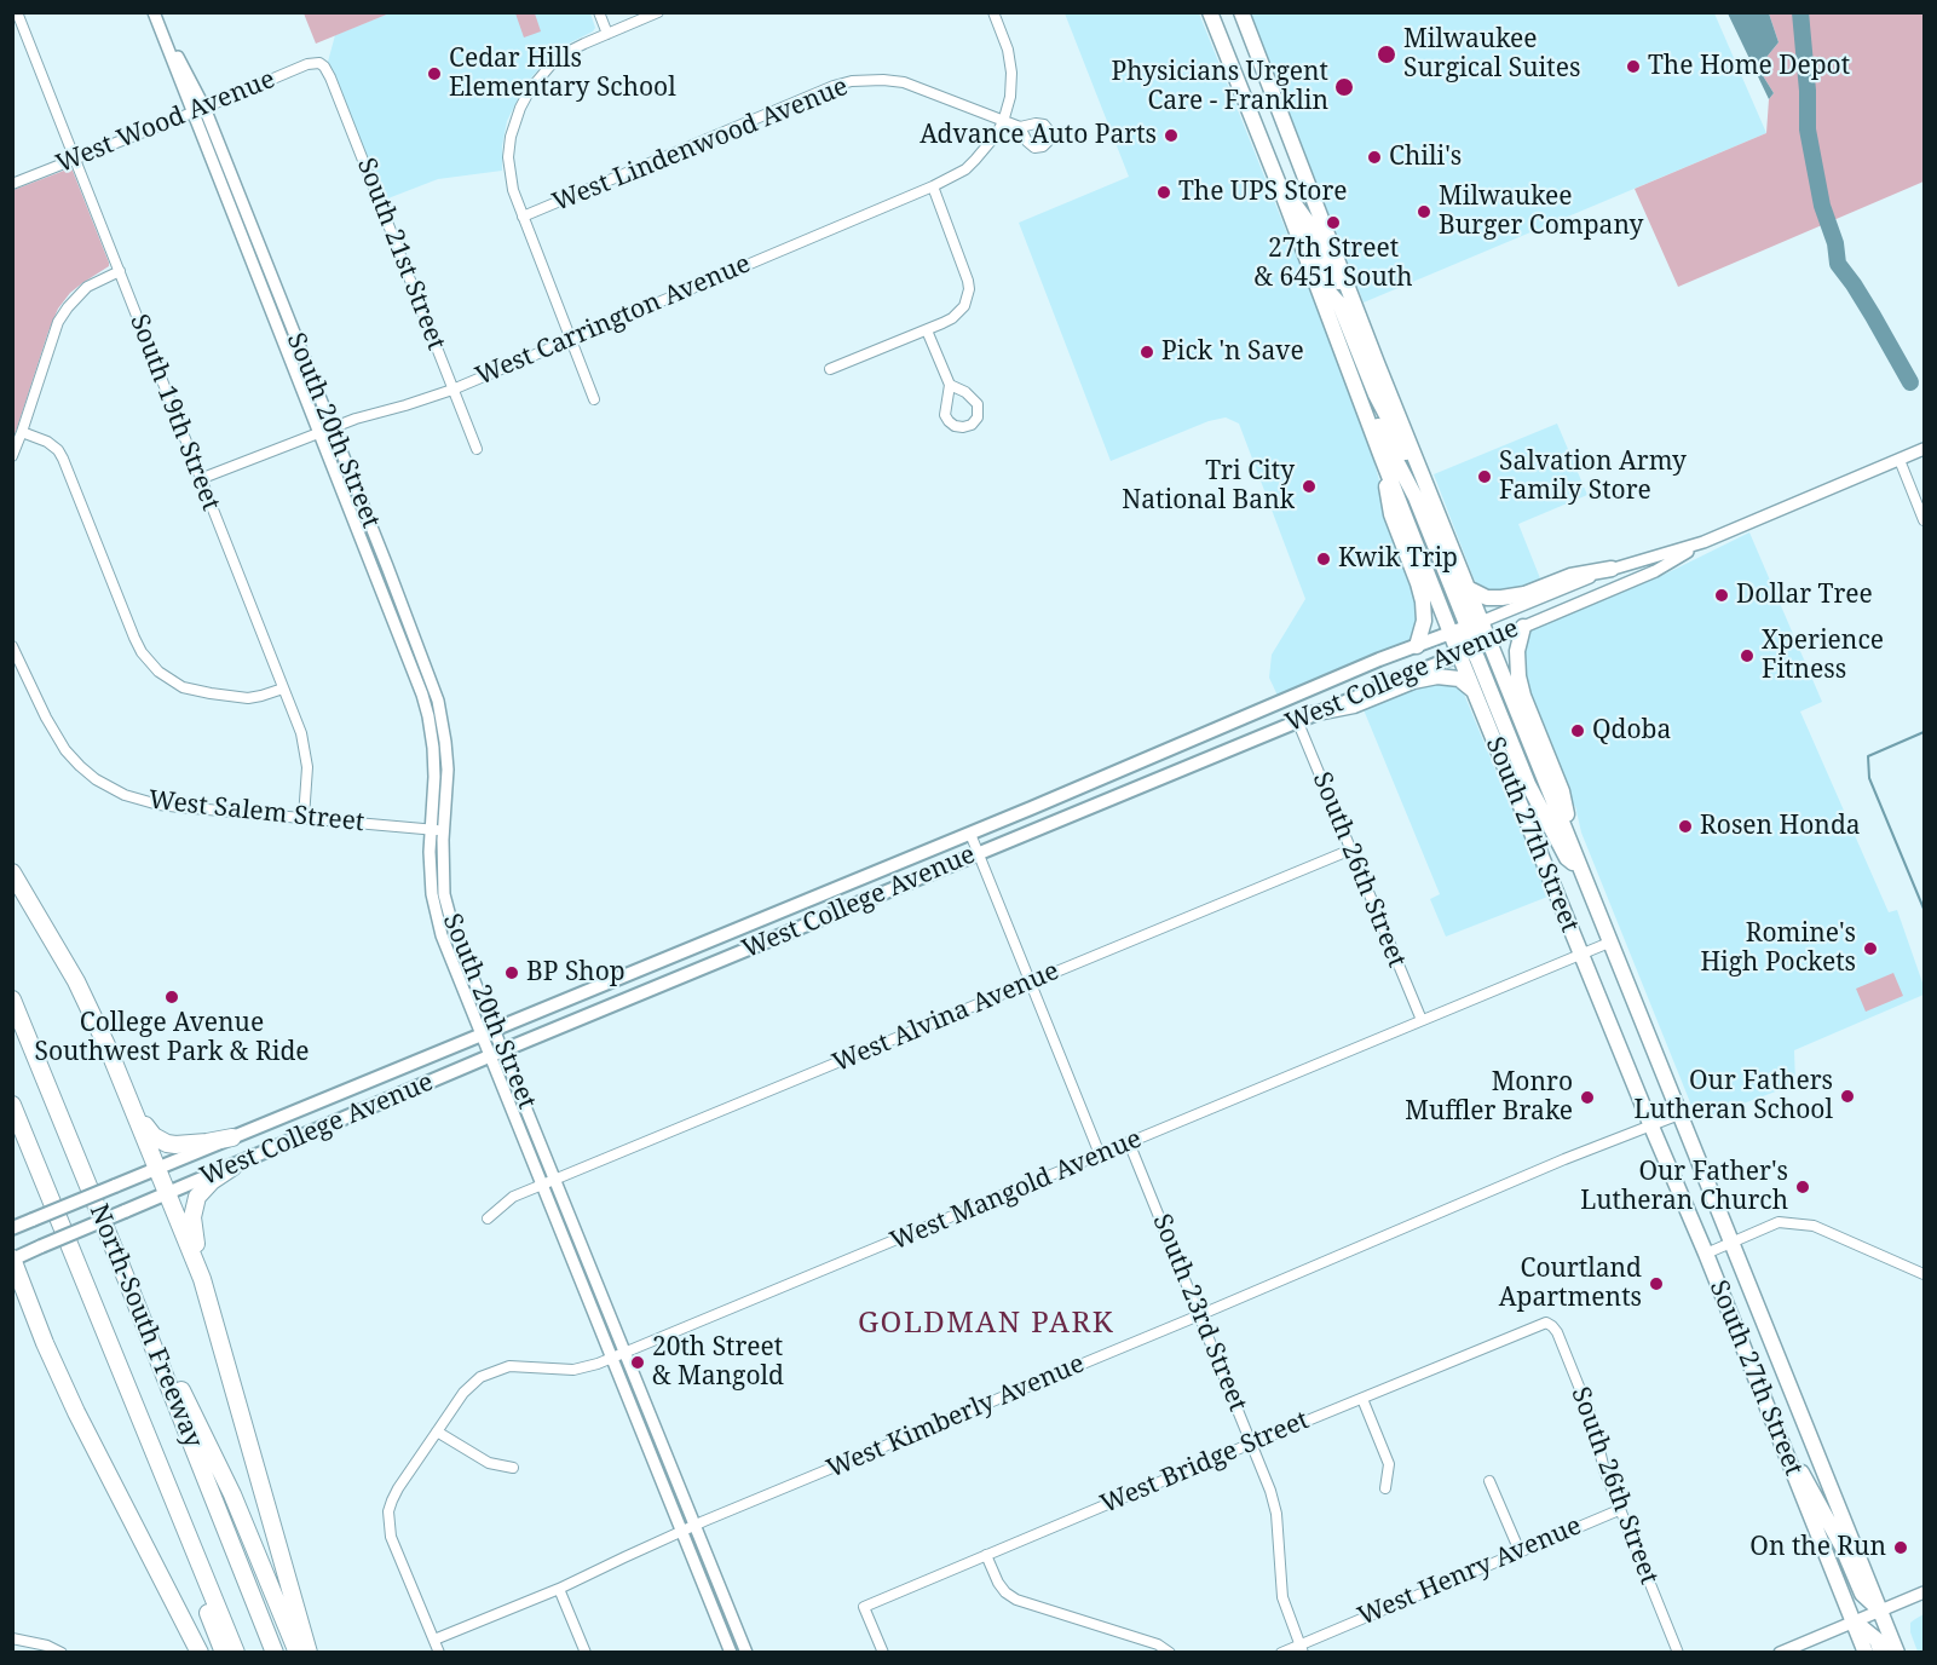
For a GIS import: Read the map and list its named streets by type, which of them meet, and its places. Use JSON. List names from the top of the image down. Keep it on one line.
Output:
{"streets":{"highway":["North-South Freeway"],"main road":["West College Avenue","South 27th Street"],"street":["West Wood Avenue","West Lindenwood Avenue","South 21st Street","West Carrington Avenue","South 19th Street","South 20th Street","West Salem Street","South 26th Street","West Alvina Avenue","West Mangold Avenue","South 23rd Street","West Kimberly Avenue","West Bridge Street","West Henry Avenue"]},"crossings":[["West Wood Avenue","South 21st Street"],["West Wood Avenue","South 19th Street"],["West Wood Avenue","South 20th Street"],["West Lindenwood Avenue","West Carrington Avenue"],["South 21st Street","West Carrington Avenue"],["West Carrington Avenue","South 19th Street"],["West Carrington Avenue","South 20th Street"],["South 19th Street","West Salem Street"],["South 20th Street","West College Avenue"],["South 20th Street","West Salem Street"],["South 20th Street","West Alvina Avenue"],["South 20th Street","West Mangold Avenue"],["South 20th Street","West Kimberly Avenue"],["West College Avenue","South 27th Street"],["West College Avenue","South 26th Street"],["South 27th Street","West Mangold Avenue"],["South 27th Street","West Kimberly Avenue"],["South 26th Street","West Alvina Avenue"],["South 26th Street","West Mangold Avenue"],["South 26th Street","West Bridge Street"],["South 26th Street","West Henry Avenue"],["West Mangold Avenue","South 23rd Street"],["West Mangold Avenue","West Kimberly Avenue"],["South 23rd Street","West Kimberly Avenue"],["South 23rd Street","West Bridge Street"],["South 23rd Street","West Henry Avenue"]],"districts":["GOLDMAN PARK"],"places":["Milwaukee Surgical Suites","The Home Depot","Cedar Hills Elementary School","Physicians Urgent Care - Franklin","Advance Auto Parts","Chili's","The UPS Store","Milwaukee Burger Company","27th Street & 6451 South","Pick 'n Save","Salvation Army Family Store","Tri City National Bank","Kwik Trip","Dollar Tree","Xperience Fitness","Qdoba","Rosen Honda","Romine's High Pockets","BP Shop","College Avenue Southwest Park & Ride","Our Fathers Lutheran School","Monro Muffler Brake","Our Father's Lutheran Church","Courtland Apartments","20th Street & Mangold","On the Run"]}
